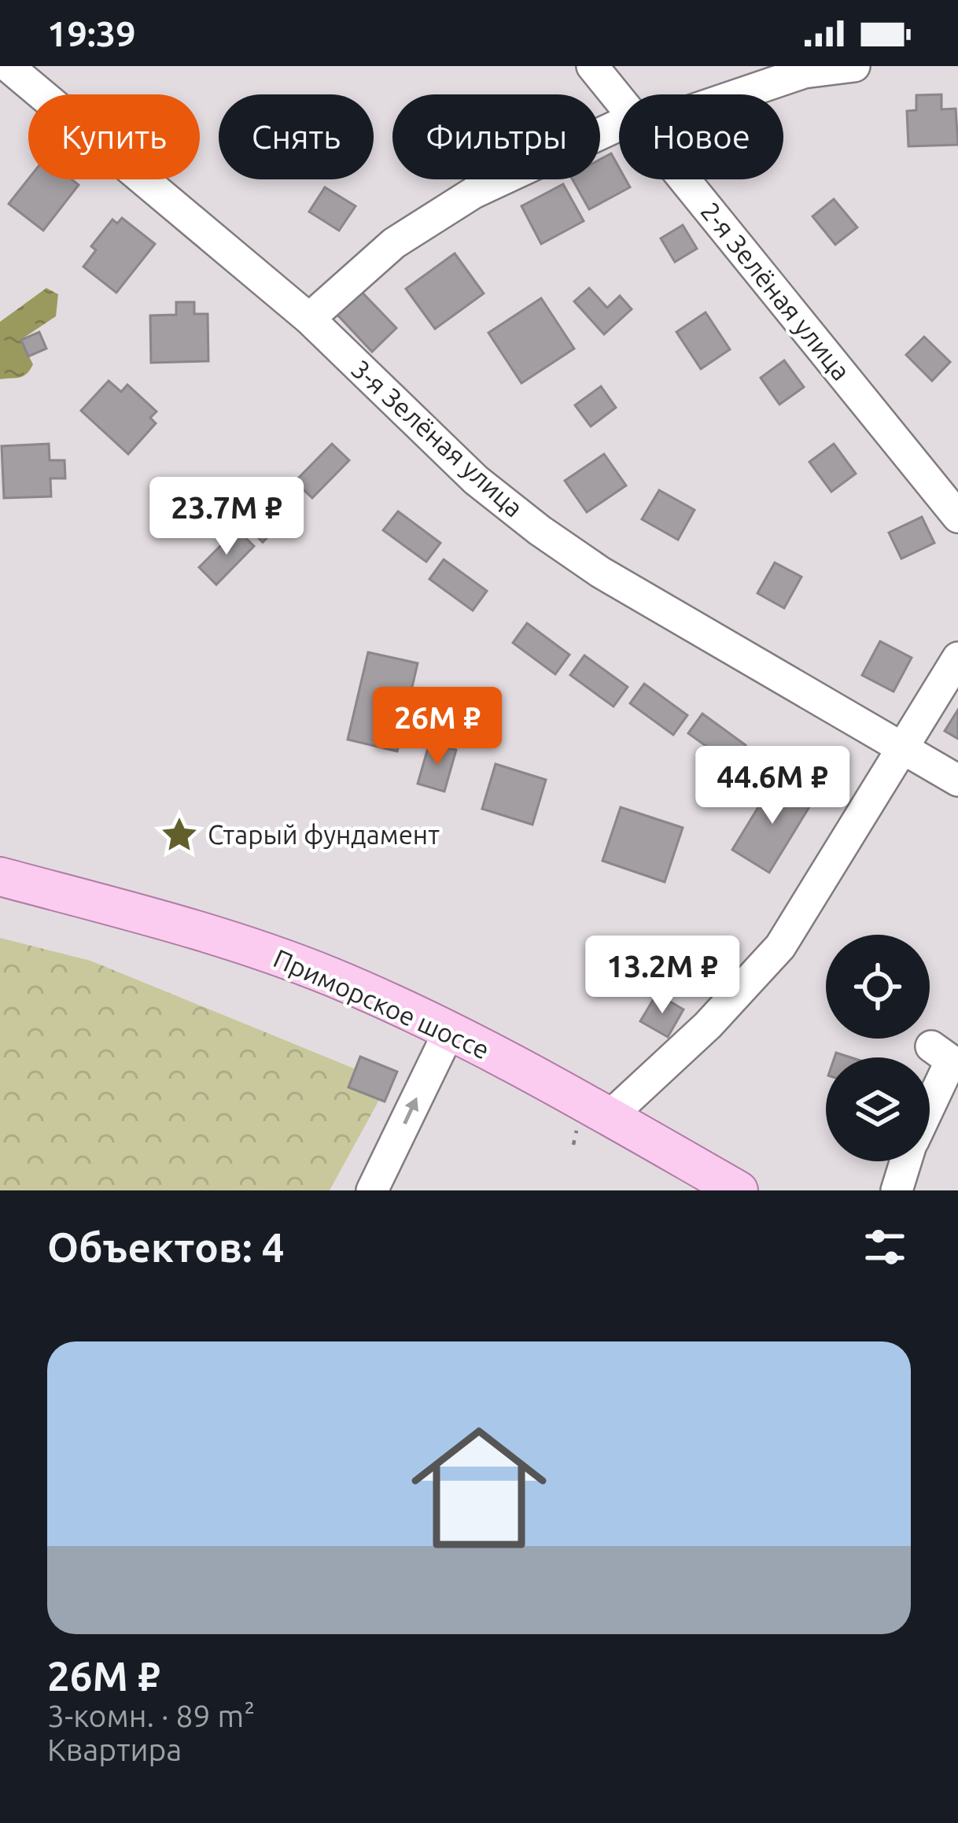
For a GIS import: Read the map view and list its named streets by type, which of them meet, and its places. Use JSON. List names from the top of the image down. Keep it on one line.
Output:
{"streets":{"main road":["Приморское шоссе"],"street":["2-я Зелёная улица","3-я Зелёная улица"]},"places":{"place":["Старый фундамент"]},"page":{"status":"19:39","chip":["Купить","Снять","Фильтры","Новое"],"price":["23.7M ₽","26M ₽","44.6M ₽","13.2M ₽"],"heading":"Объектов: 4","list":[{"name":"26M ₽","note":"3-комн. · 89 m² · Квартира"}]}}
